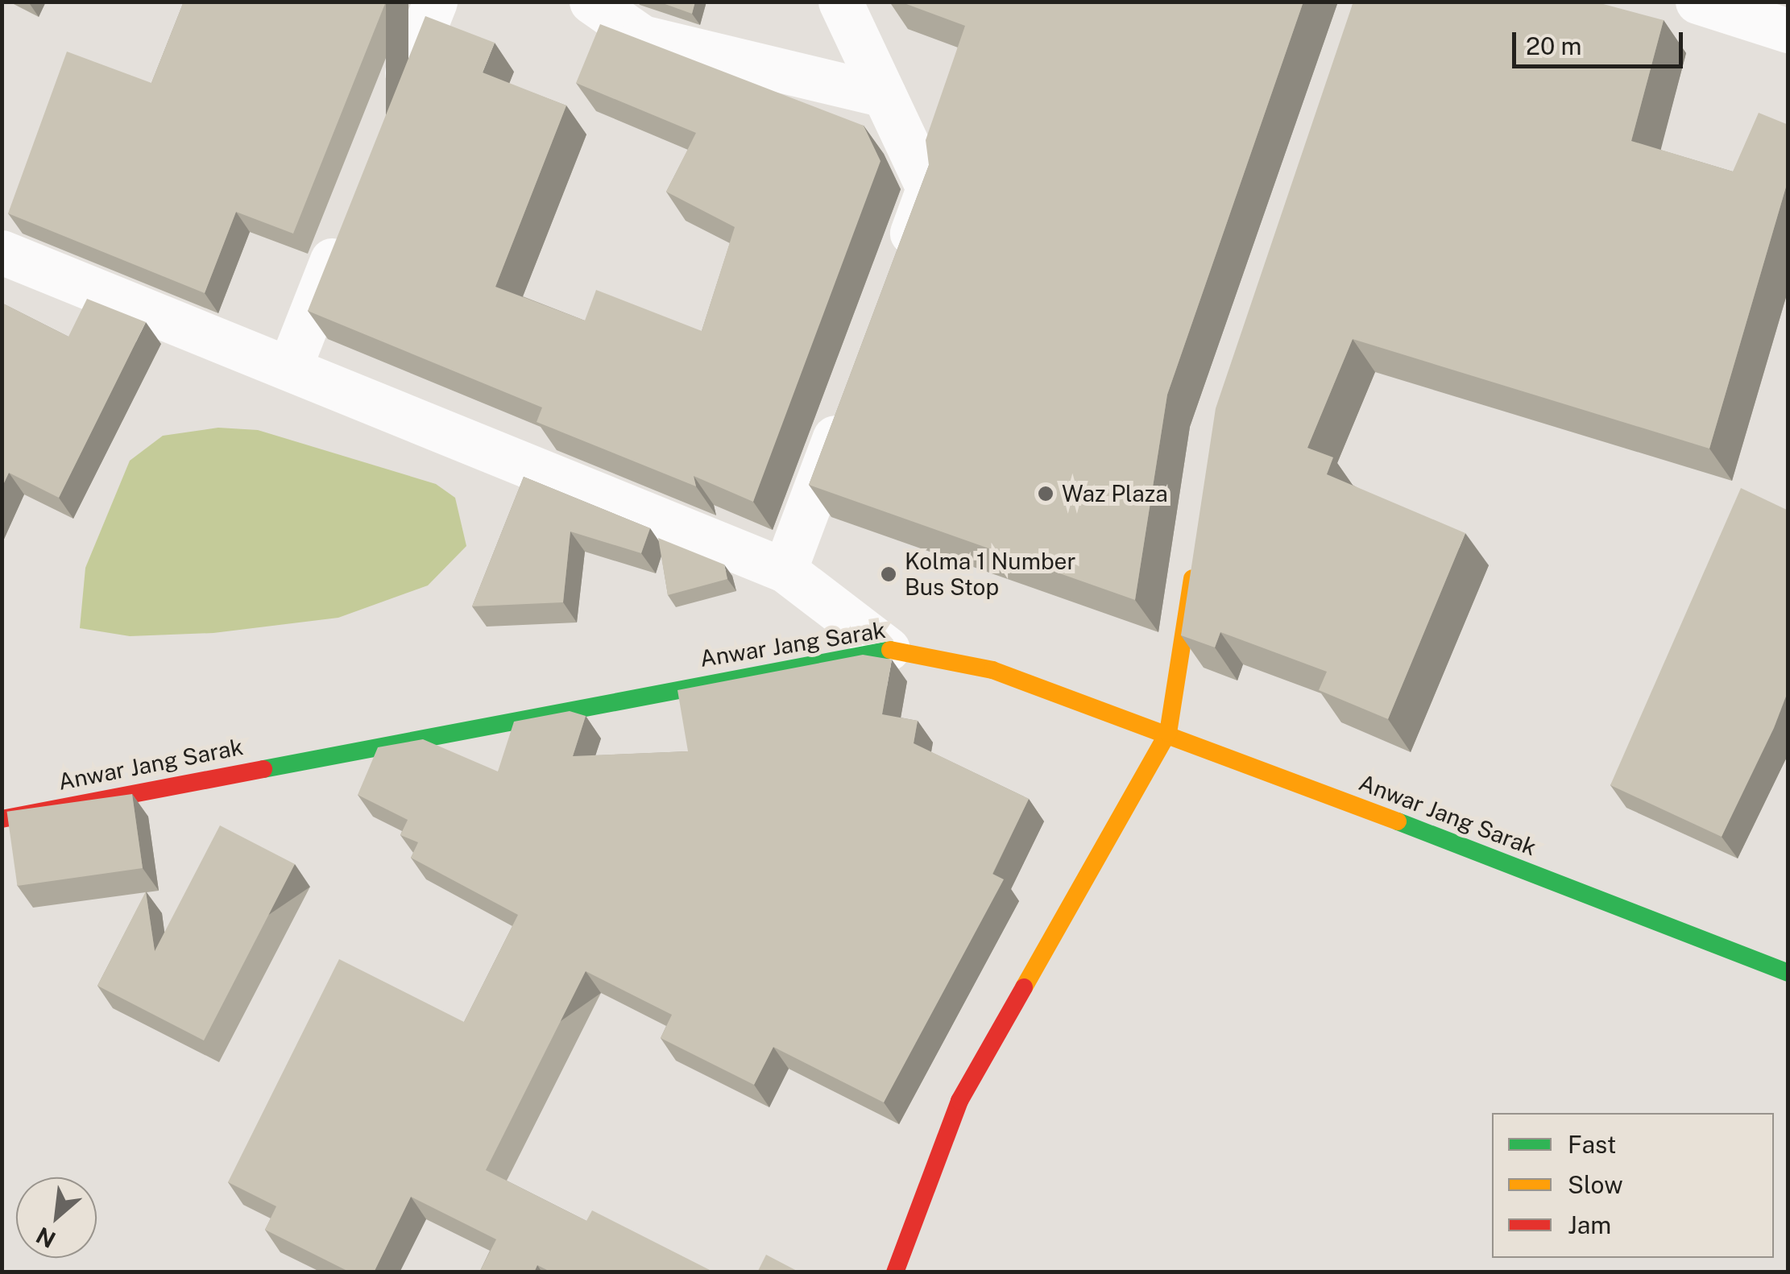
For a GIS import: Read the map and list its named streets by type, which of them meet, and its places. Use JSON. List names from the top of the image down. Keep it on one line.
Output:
{"streets":{"main road":["Anwar Jang Sarak"]},"places":["Waz Plaza","Kolma 1 Number Bus Stop"],"legend":["Fast","Slow","Jam"],"scale_bar":"20 m","north":"bottom left"}
